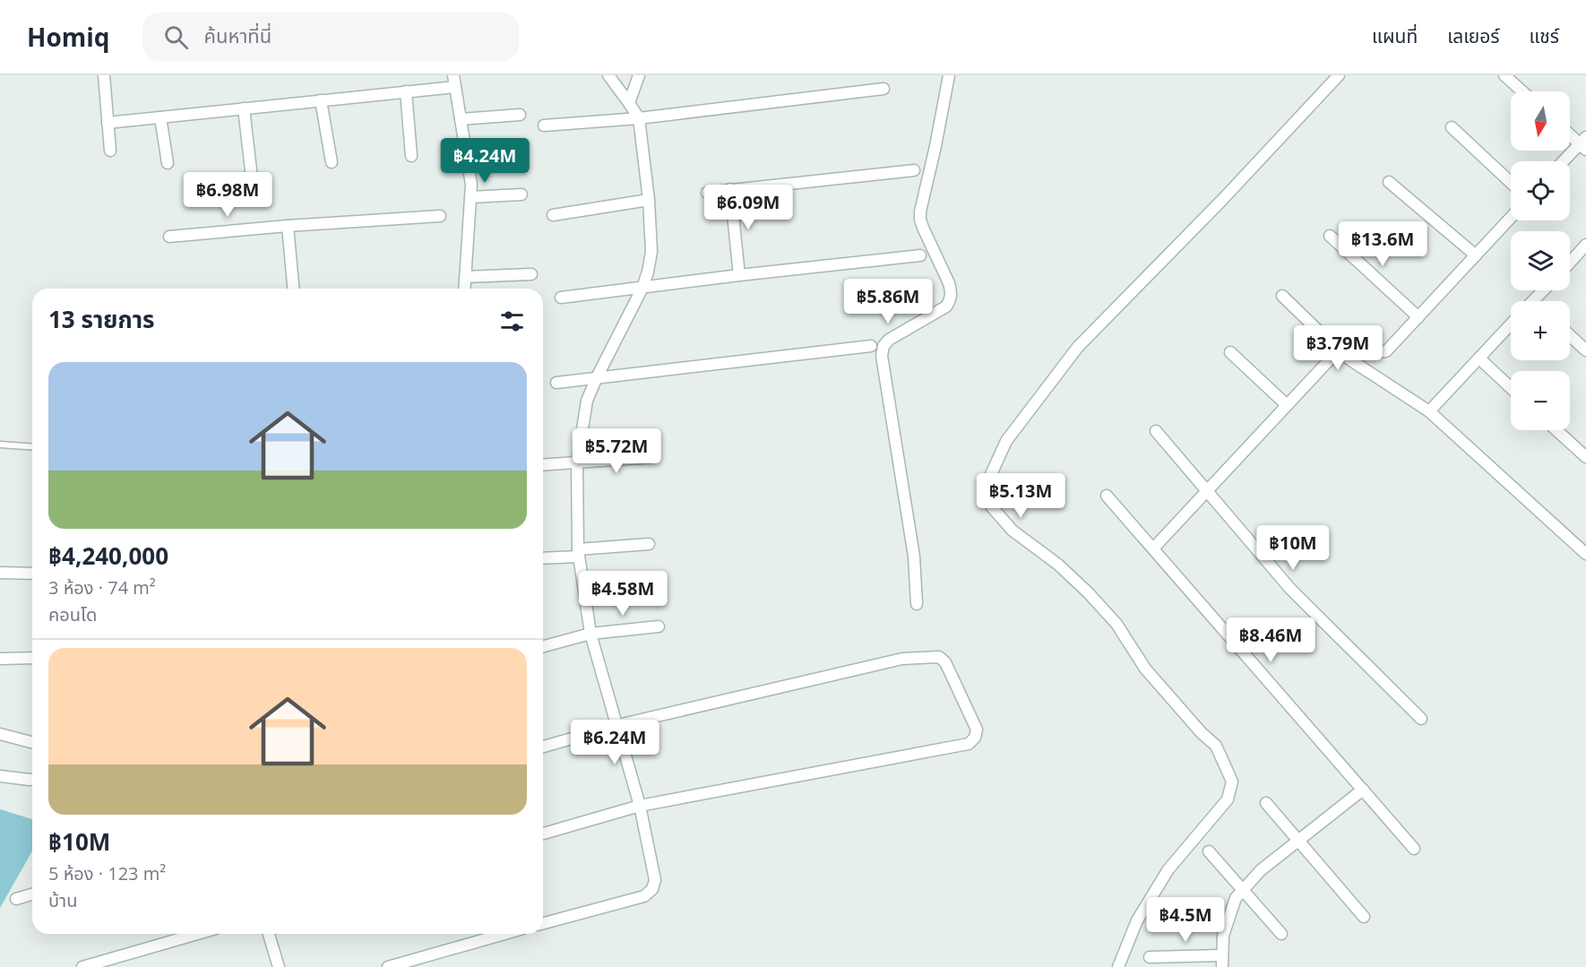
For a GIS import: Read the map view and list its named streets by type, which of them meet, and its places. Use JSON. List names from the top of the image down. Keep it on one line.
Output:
{"north":"bottom","page":{"header":"Homiq","search":"ค้นหาที่นี่","nav":["แผนที่","เลเยอร์","แชร์"],"map_buttons":["+","−"],"price":["฿4.24M","฿6.98M","฿6.09M","฿13.6M","฿5.86M","฿3.79M","฿5.72M","฿5.13M","฿10M","฿4.58M","฿8.46M","฿6.24M","฿4.5M"],"heading":"13 รายการ","list":[{"name":"฿4,240,000","note":"3 ห้อง · 74 m² · คอนโด"},{"name":"฿10M","note":"5 ห้อง · 123 m² · บ้าน"}]}}
